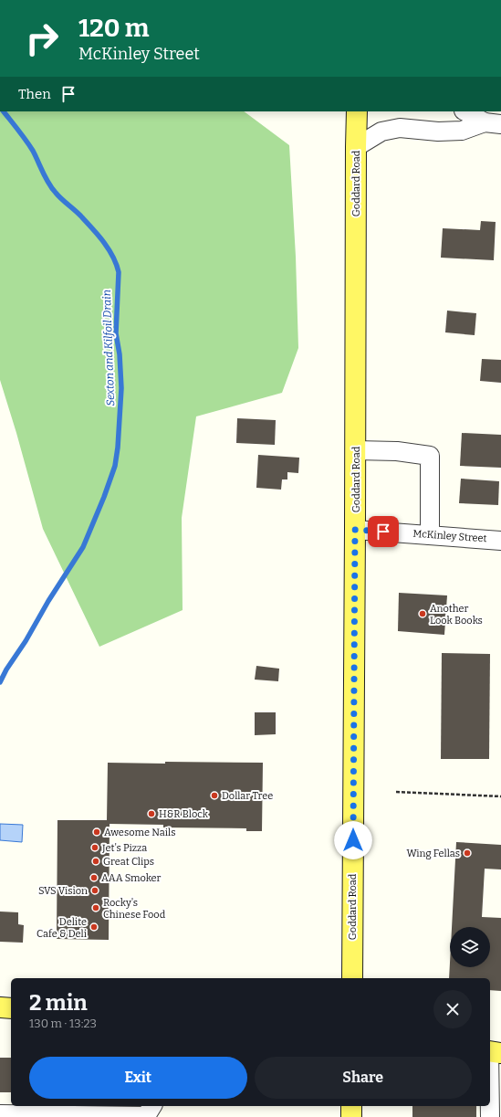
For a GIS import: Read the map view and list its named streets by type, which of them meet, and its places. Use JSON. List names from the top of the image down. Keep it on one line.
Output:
{"streets":{"main road":["Goddard Road"],"street":["McKinley Street"]},"crossings":[["Goddard Road","McKinley Street"]],"water":["Sexton and Kilfoil Drain"],"places":["Another Look Books","Dollar Tree","H&R Block","Awesome Nails","Jet's Pizza","Wing Fellas","Great Clips","AAA Smoker","SVS Vision","Rocky's Chinese Food","Delite Cafe & Deli"],"page":{"turn":["120 m","McKinley Street"],"then":"Then","heading":["2 min","130 m · 13:23"],"buttons":["Exit","Share"]}}
